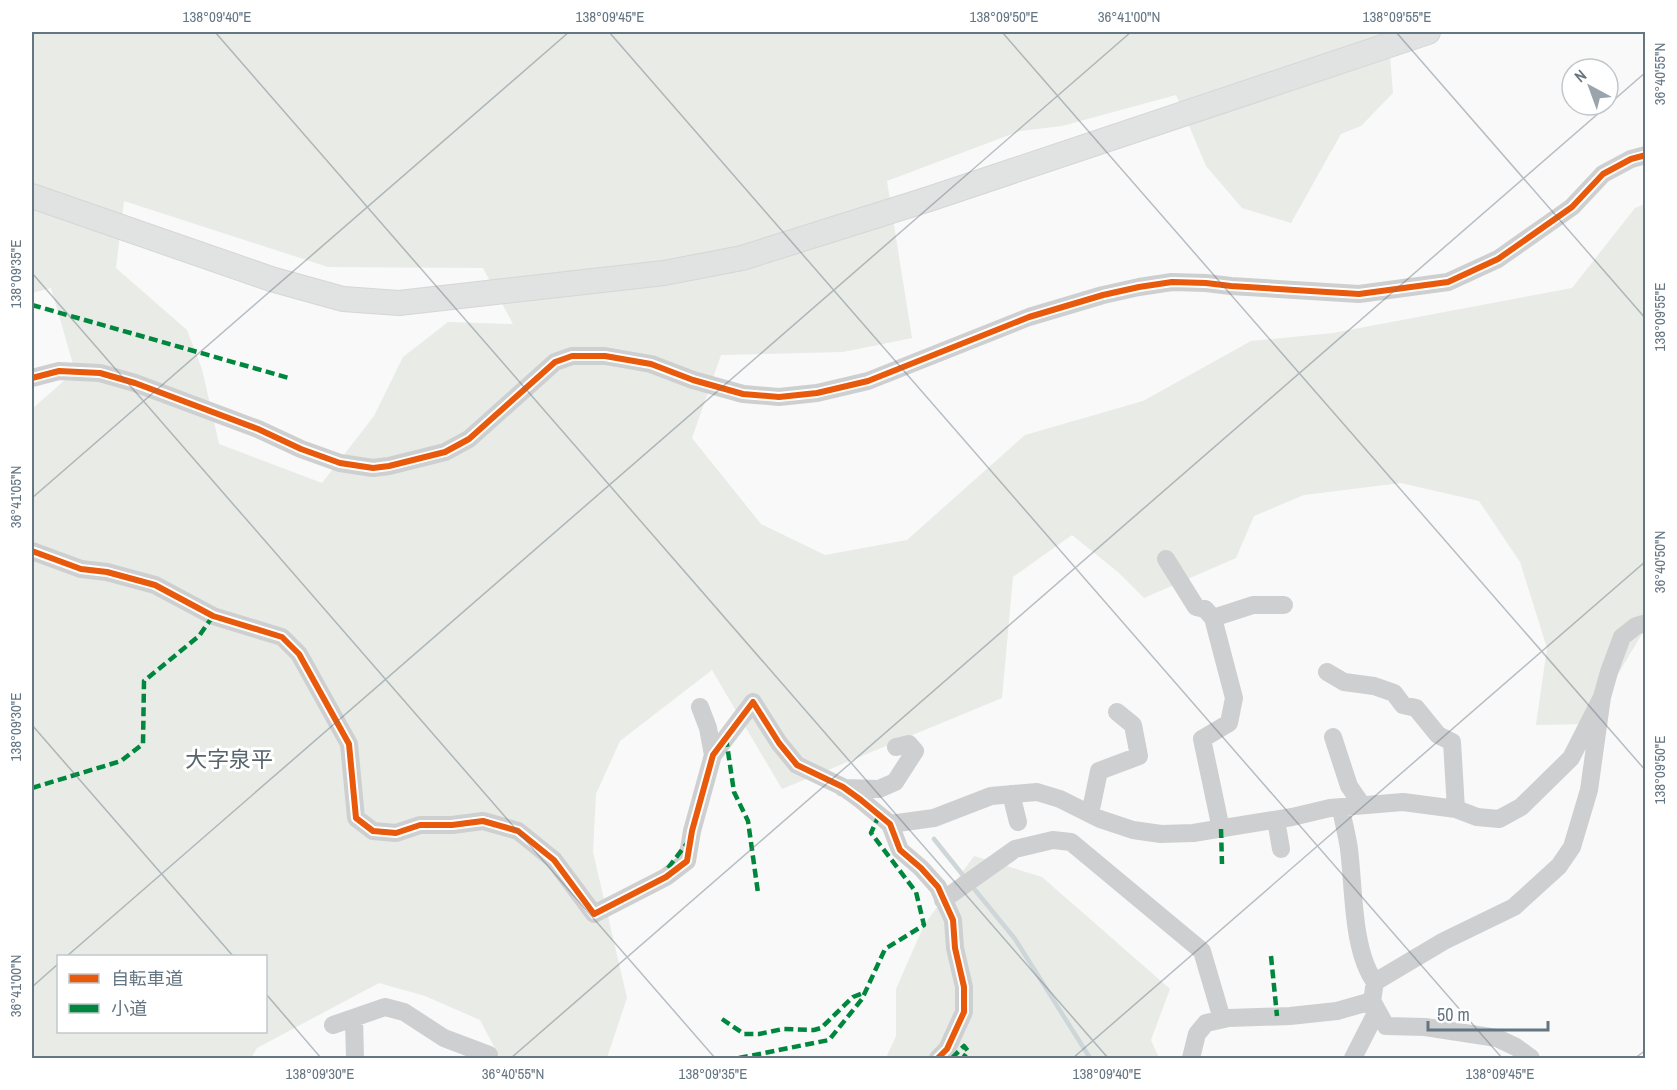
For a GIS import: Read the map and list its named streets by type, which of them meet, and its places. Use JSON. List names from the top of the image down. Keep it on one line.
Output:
{"districts":["大字泉平"],"legend":["自転車道","小道"],"scale_bar":"50 m","north":"top left","coordinates":["138°09'40\"E","138°09'45\"E","138°09'50\"E","36°41'00\"N","138°09'55\"E","36°40'55\"N","138°09'35\"E","36°41'05\"N","36°40'50\"N","138°09'30\"E"]}
